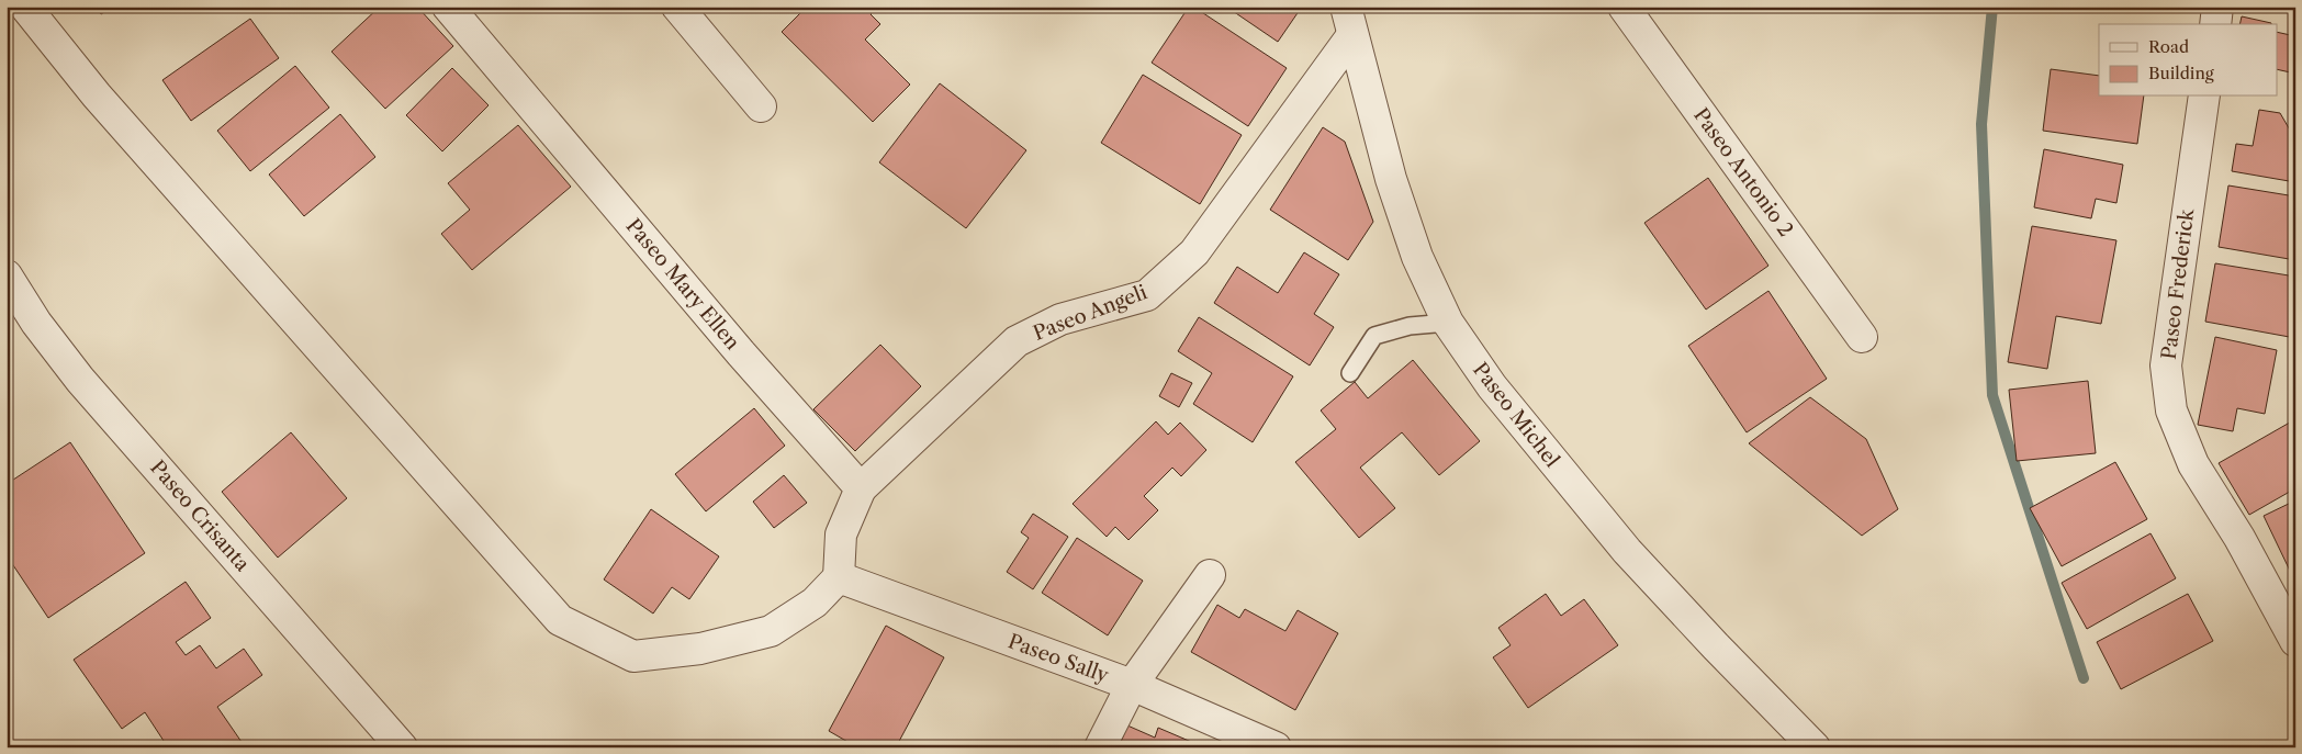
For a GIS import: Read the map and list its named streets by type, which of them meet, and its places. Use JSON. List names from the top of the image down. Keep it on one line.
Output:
{"streets":{"street":["Paseo Antonio 2","Paseo Mary Ellen","Paseo Frederick","Paseo Angeli","Paseo Michel","Paseo Crisanta","Paseo Sally"]},"crossings":[["Paseo Mary Ellen","Paseo Angeli"],["Paseo Angeli","Paseo Michel"]],"legend":["Road","Building"]}
